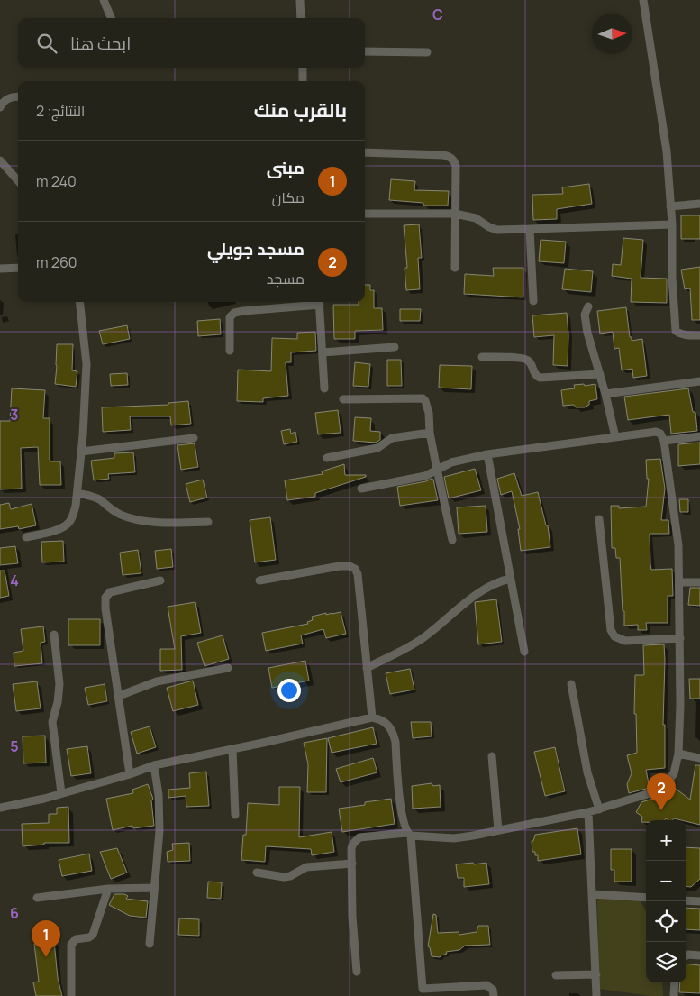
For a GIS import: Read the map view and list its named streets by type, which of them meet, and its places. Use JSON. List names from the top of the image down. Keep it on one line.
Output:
{"north":"right","page":{"search":"ابحث هنا","heading":["بالقرب منك","النتائج: 2"],"list":[{"mark":"1","name":"مبنى","note":"مكان","value":"240 m"},{"mark":"2","name":"مسجد جويلي","note":"مسجد","value":"260 m"}],"pins":["2","1"],"map_buttons":["+","−"]},"grid":{"columns":["C"],"rows":["3","4","5","6"]}}
